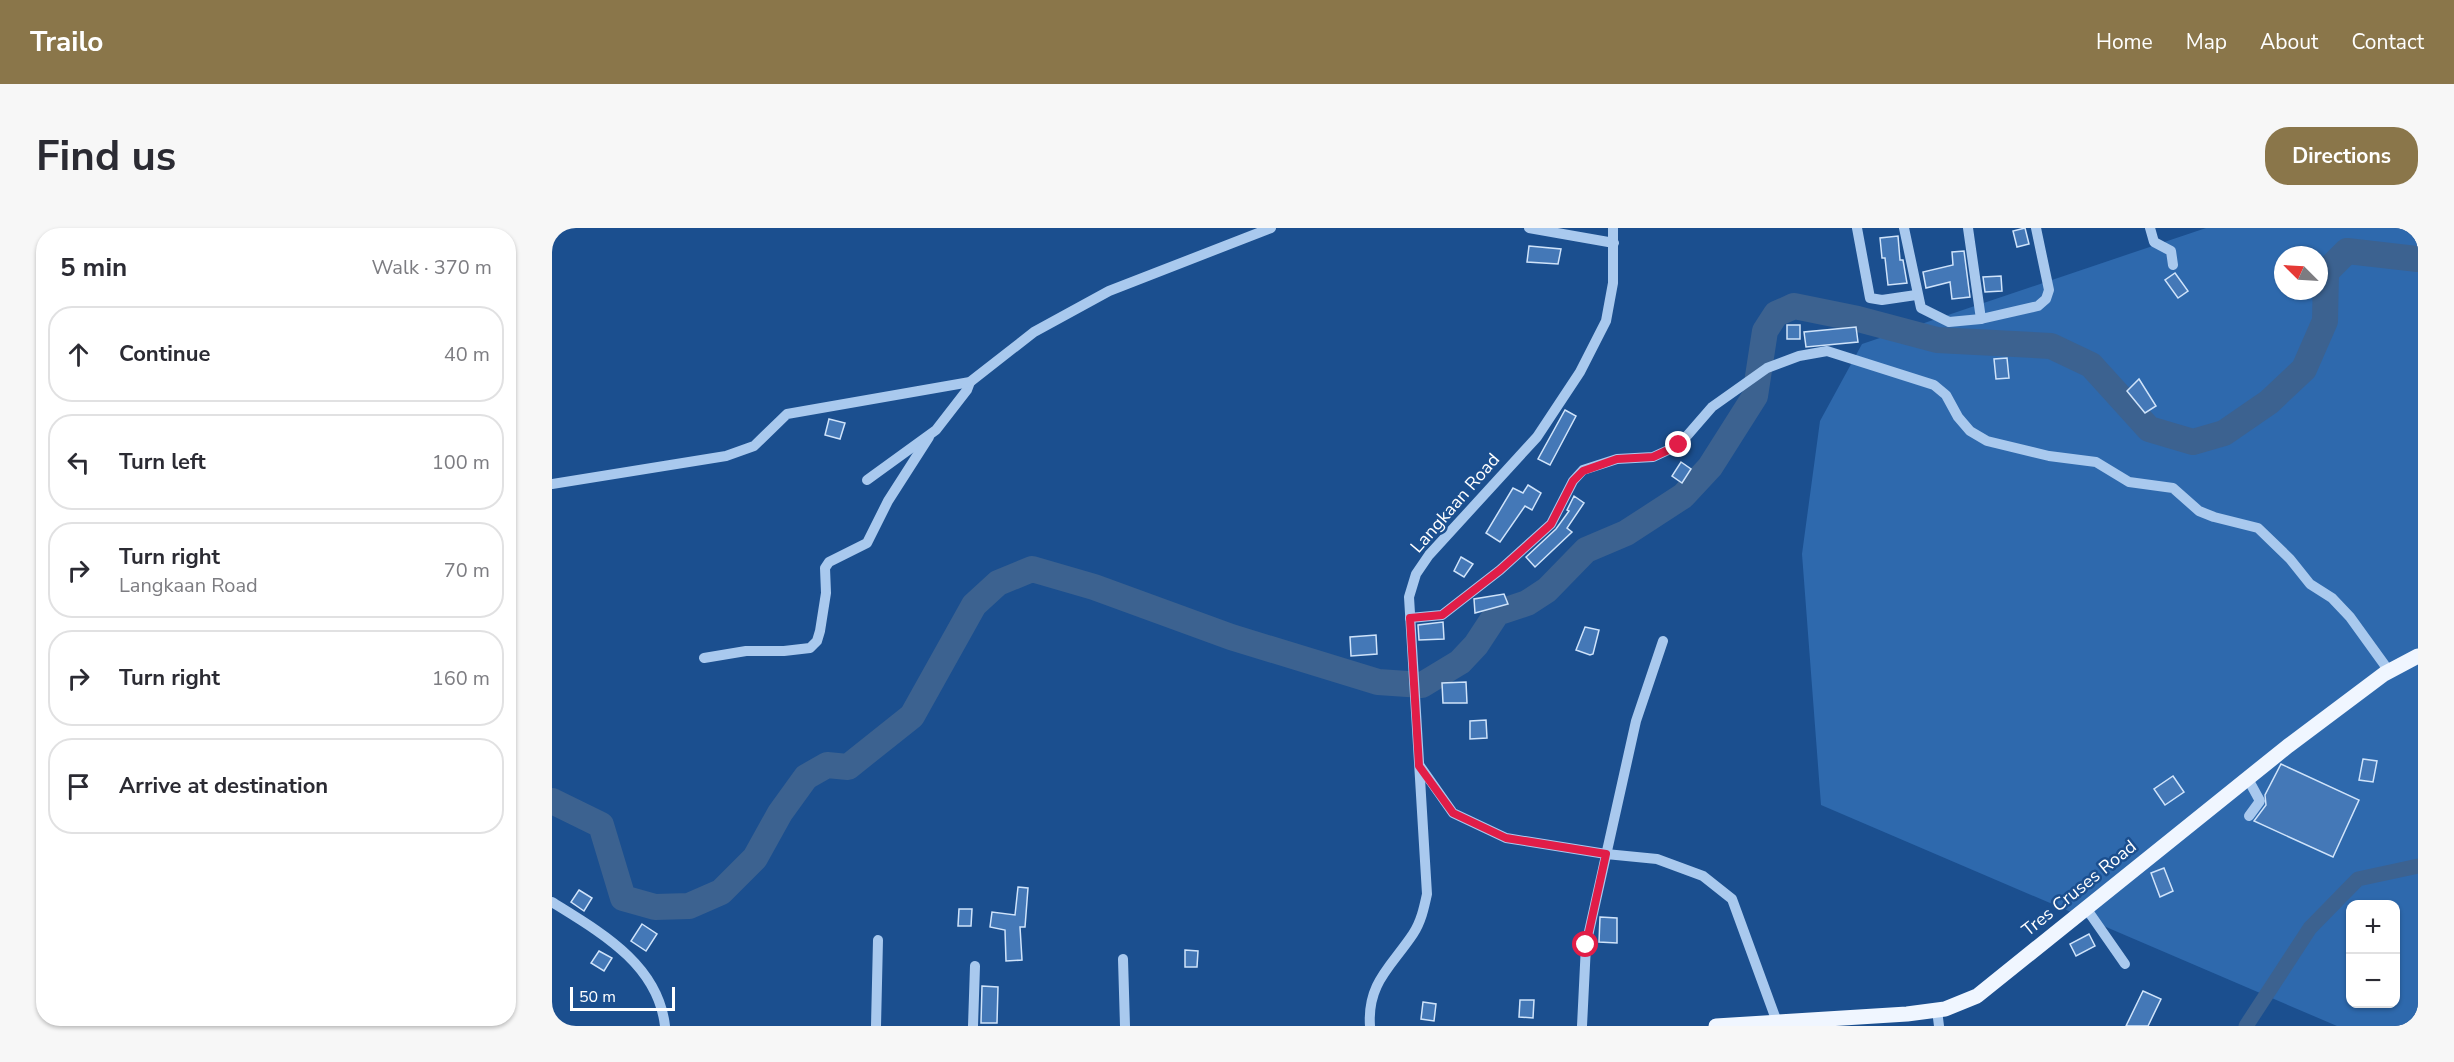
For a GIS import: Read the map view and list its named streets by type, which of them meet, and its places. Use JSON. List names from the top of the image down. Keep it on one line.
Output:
{"streets":{"main road":["Tres Cruses Road"],"street":["Langkaan Road"]},"scale_bar":"50 m","north":"top left","page":{"header":"Trailo","nav":["Home","Map","About","Contact"],"buttons":"Directions","title":"Find us","heading":["5 min","Walk · 370 m"],"list":[["Continue","40 m"],["Turn left","100 m"],["Turn right","Langkaan Road","70 m"],["Turn right","160 m"],"Arrive at destination"],"map_buttons":["+","−"],"scale":"50 m"}}
